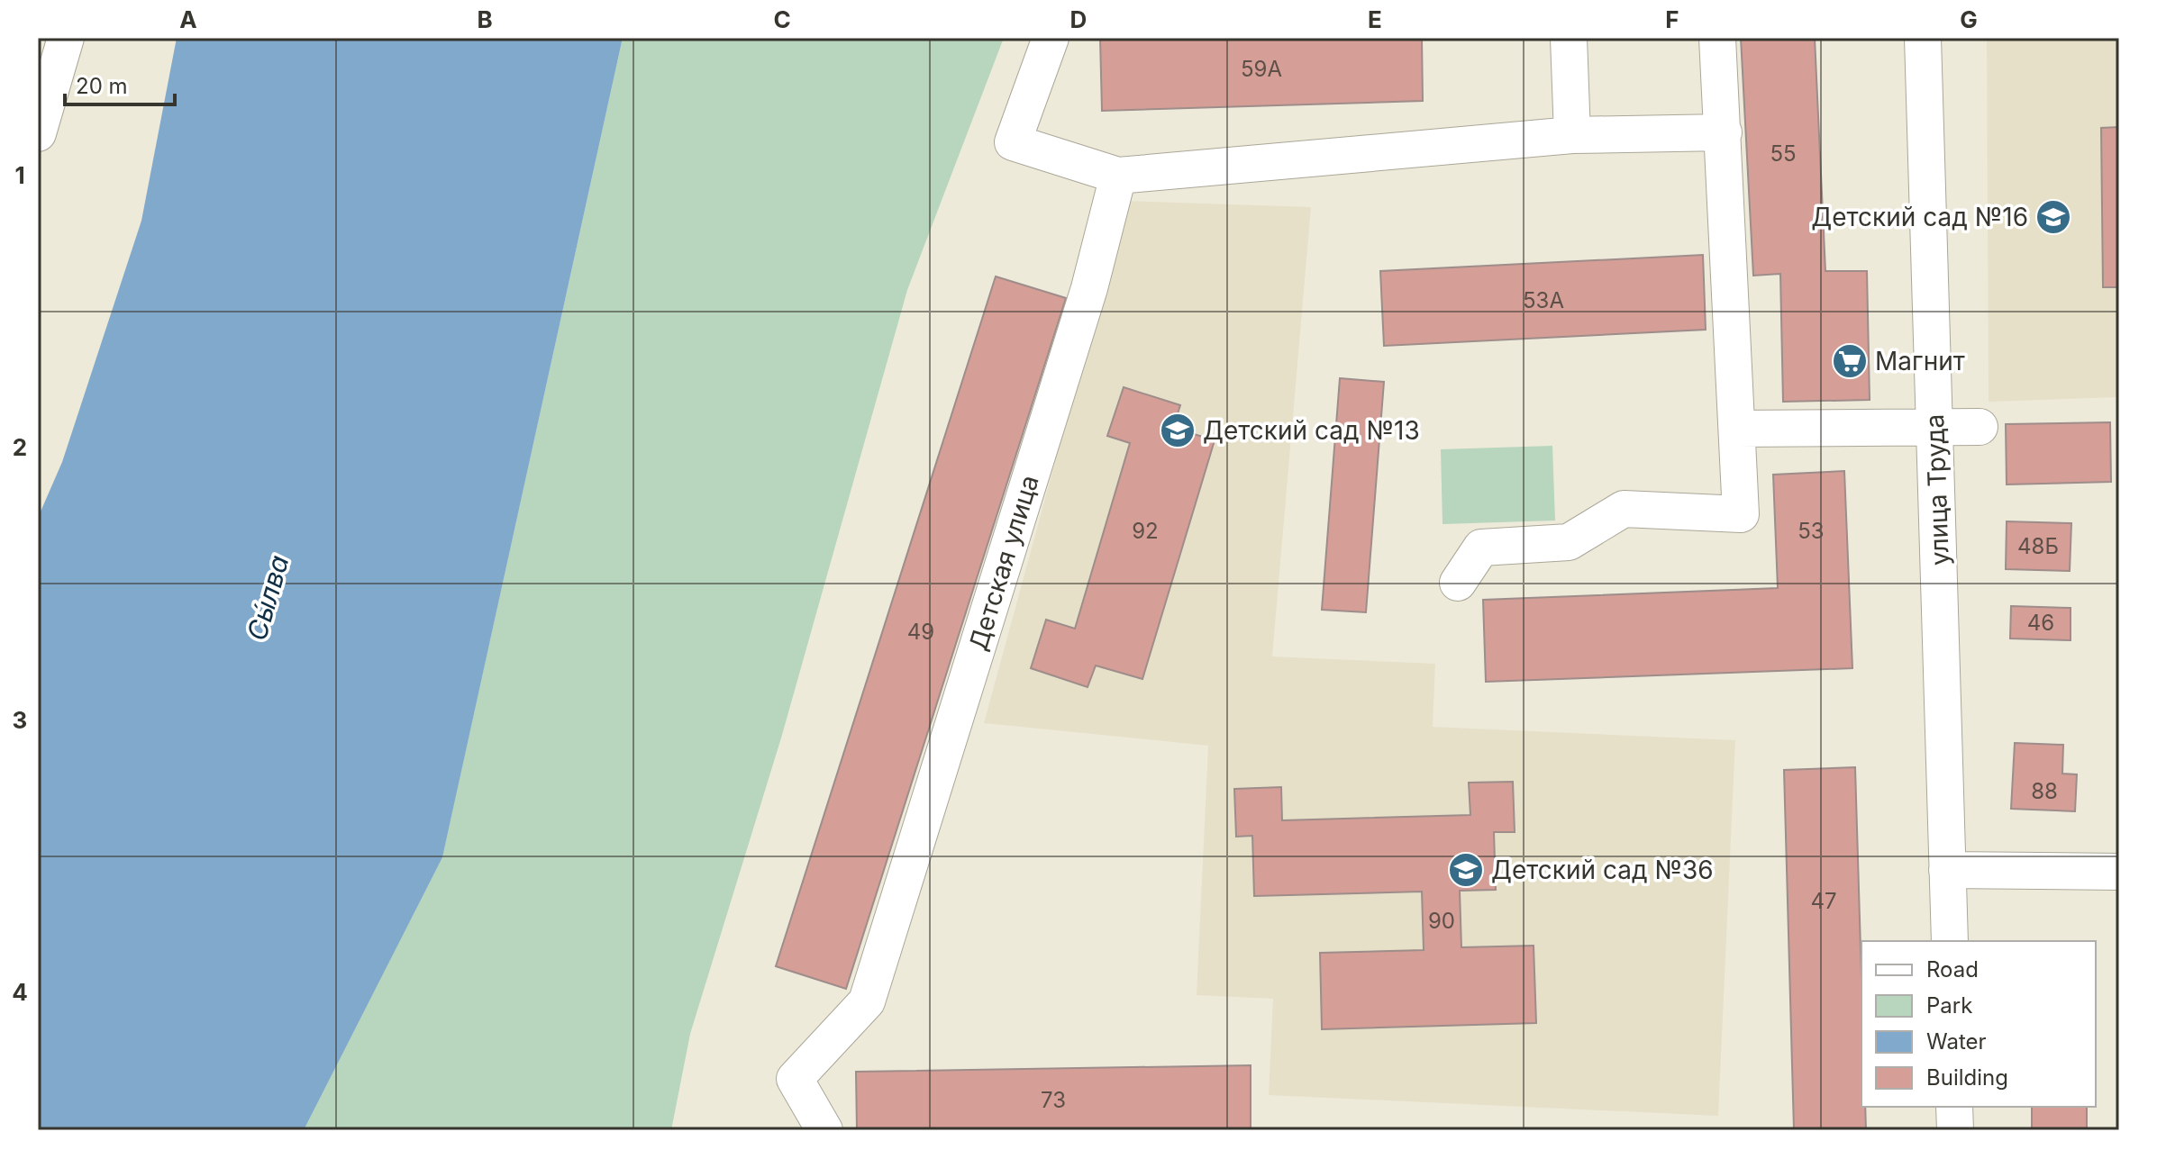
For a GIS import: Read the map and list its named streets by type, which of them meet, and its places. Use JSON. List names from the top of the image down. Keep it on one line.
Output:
{"streets":{"street":["улица Труда","Детская улица"]},"water":["Сы́лва"],"places":{"school or university":["Детский сад №16","Детский сад №13","Детский сад №36"],"supermarket":["Магнит"]},"house_numbers":["59А","55","53А","92","53","48Б","46","49","88","47","90","73"],"legend":["Road","Park","Water","Building"],"scale_bar":"20 m","grid":{"columns":["A","B","C","D","E","F","G"],"rows":["1","2","3","4"]}}
